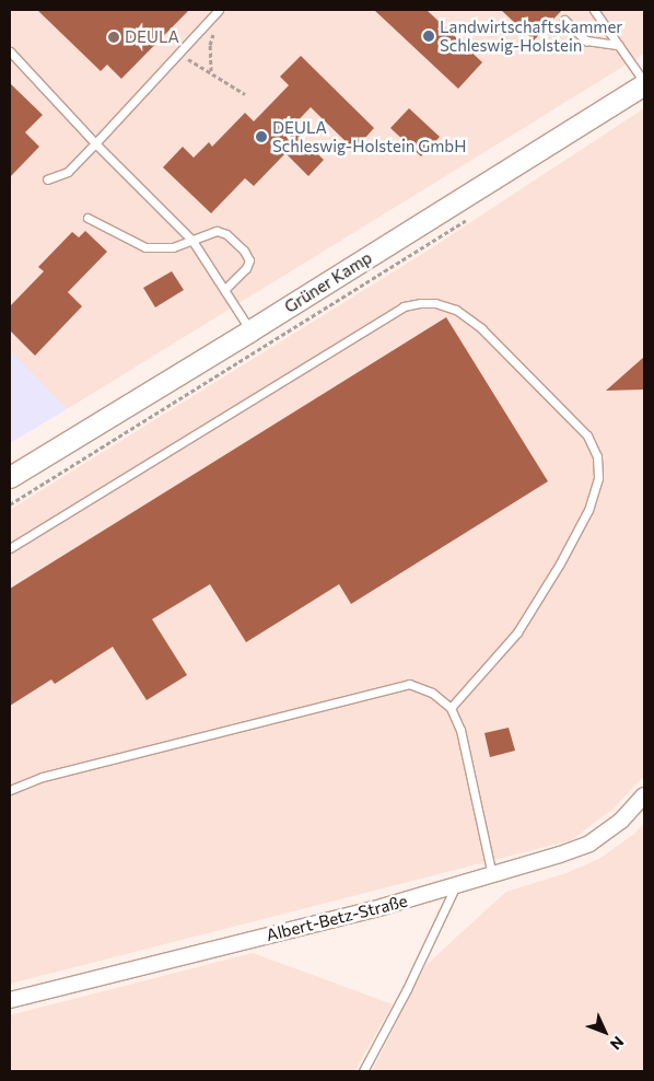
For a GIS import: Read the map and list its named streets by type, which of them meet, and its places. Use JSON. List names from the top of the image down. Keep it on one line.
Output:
{"streets":{"street":["Grüner Kamp","Albert-Betz-Straße"]},"places":["Landwirtschaftskammer Schleswig-Holstein","DEULA","DEULA Schleswig-Holstein GmbH"],"north":"bottom right"}
